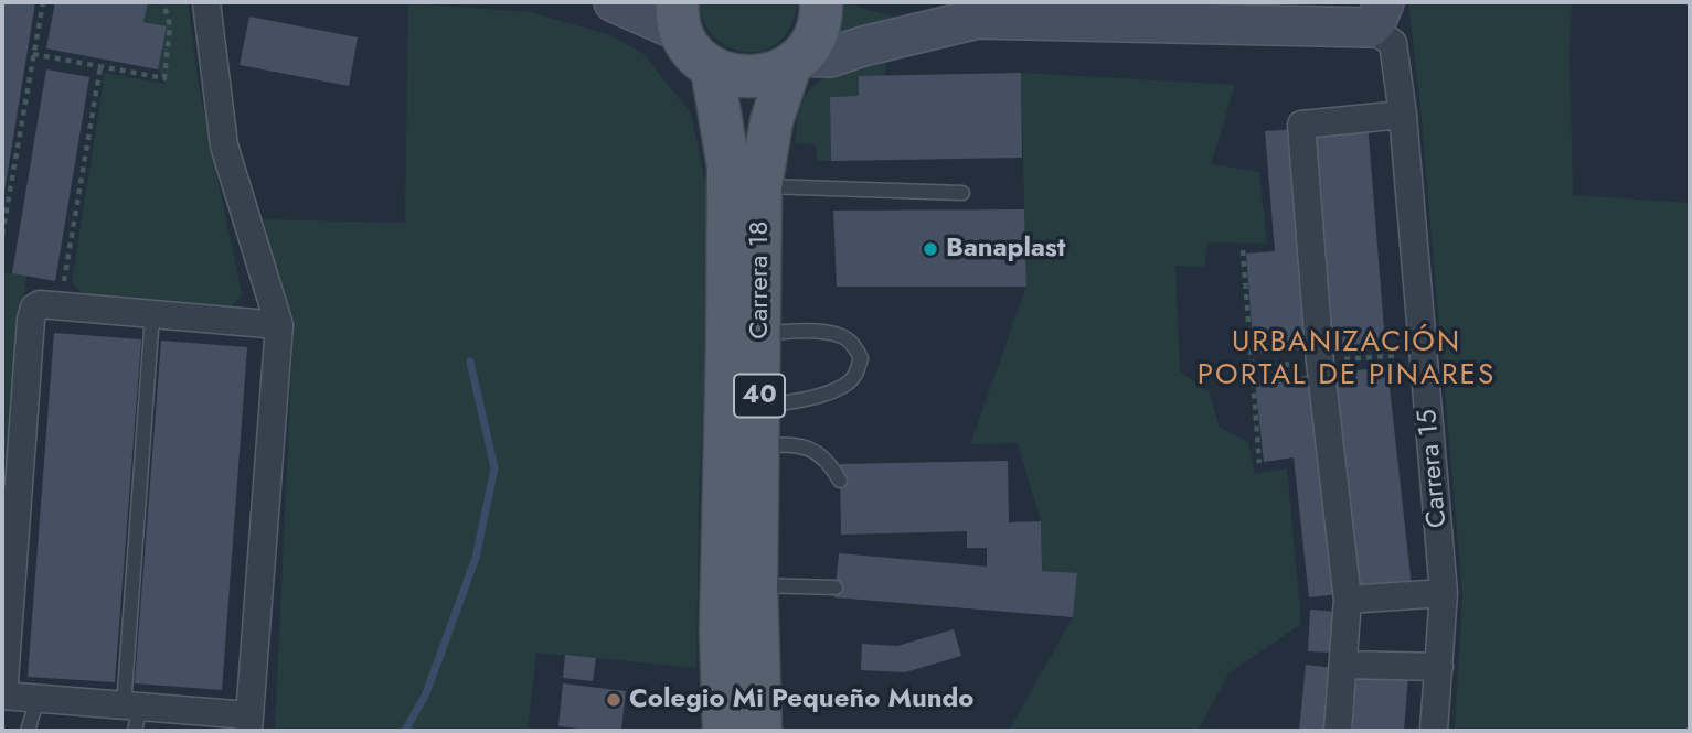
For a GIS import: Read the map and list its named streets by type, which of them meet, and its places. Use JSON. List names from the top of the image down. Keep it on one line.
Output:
{"streets":{"main road":["Carrera 18","40"],"street":["Carrera 15"]},"crossings":[["Carrera 18","40"]],"districts":["URBANIZACIÓN PORTAL DE PINARES"],"places":["Banaplast","Colegio Mi Pequeño Mundo"]}
